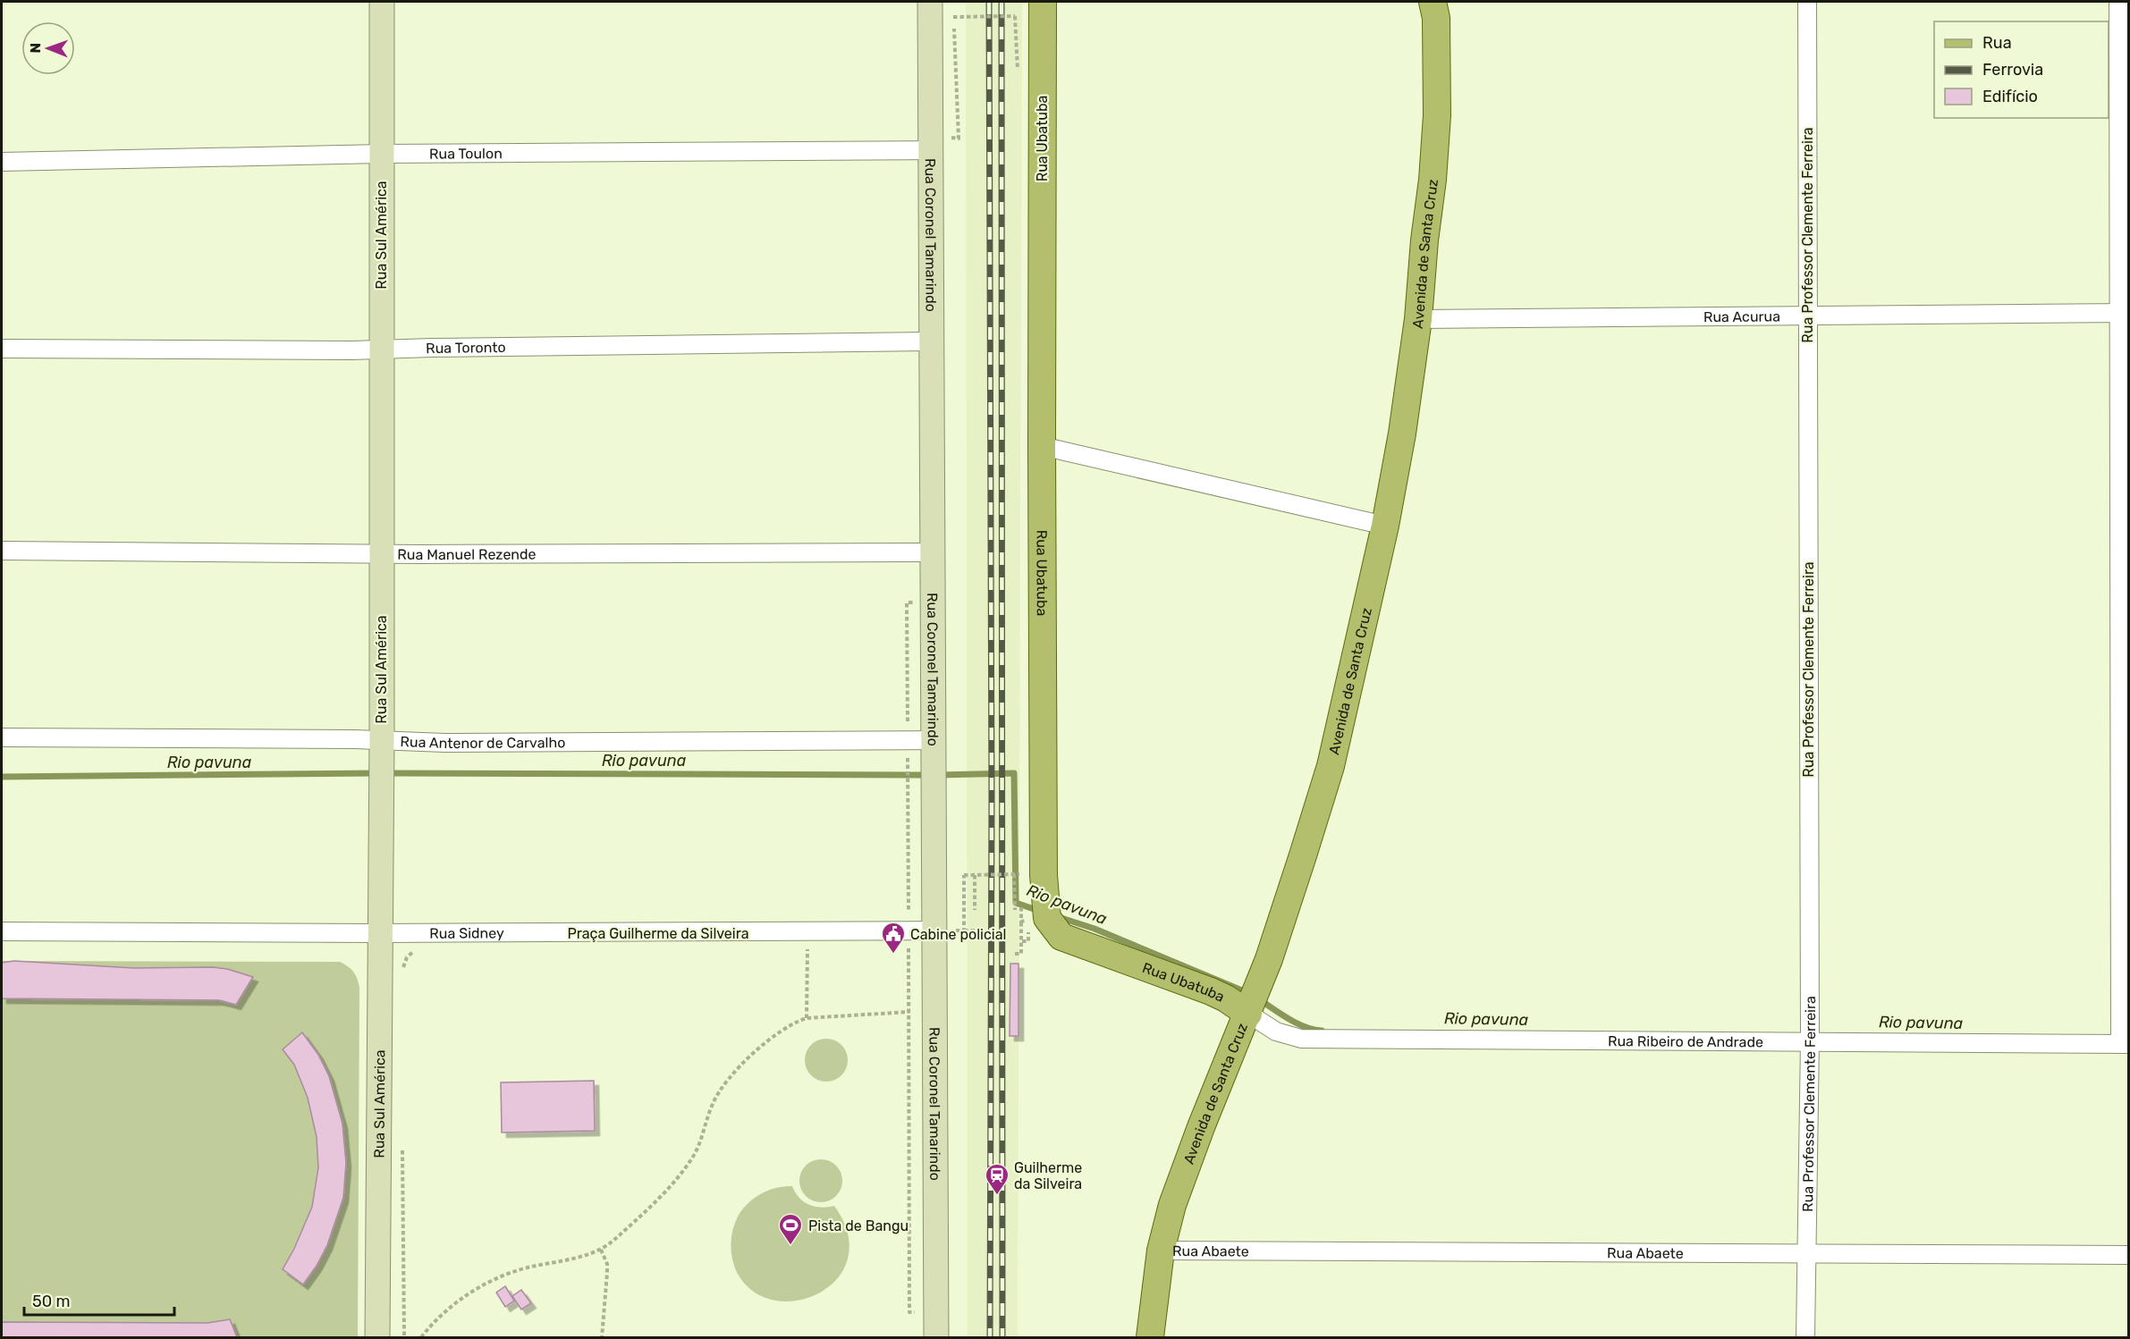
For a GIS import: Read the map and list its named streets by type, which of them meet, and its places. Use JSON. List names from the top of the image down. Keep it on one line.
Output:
{"streets":{"main road":["Rua Ubatuba","Avenida de Santa Cruz"],"street":["Rua Toulon","Rua Sul América","Rua Coronel Tamarindo","Rua Professor Clemente Ferreira","Rua Acurua","Rua Toronto","Rua Manuel Rezende","Rua Antenor de Carvalho","Rua Sidney","Rua Ribeiro de Andrade","Rua Abaete"]},"crossings":[["Rua Ubatuba","Avenida de Santa Cruz"],["Rua Ubatuba","Rua Ribeiro de Andrade"],["Rua Toulon","Rua Sul América"],["Rua Toulon","Rua Coronel Tamarindo"],["Rua Sul América","Rua Toronto"],["Rua Sul América","Rua Manuel Rezende"],["Rua Sul América","Rua Antenor de Carvalho"],["Rua Sul América","Rua Sidney"],["Rua Coronel Tamarindo","Rua Toronto"],["Rua Coronel Tamarindo","Rua Manuel Rezende"],["Rua Coronel Tamarindo","Rua Antenor de Carvalho"],["Rua Coronel Tamarindo","Rua Sidney"],["Rua Professor Clemente Ferreira","Rua Acurua"],["Rua Professor Clemente Ferreira","Rua Ribeiro de Andrade"],["Rua Professor Clemente Ferreira","Rua Abaete"],["Avenida de Santa Cruz","Rua Acurua"],["Avenida de Santa Cruz","Rua Ribeiro de Andrade"],["Avenida de Santa Cruz","Rua Abaete"]],"water":["Rio pavuna"],"places":{"public building":["Cabine policial"],"station":["Guilherme da Silveira"],"sports":["Pista de Bangu"]},"legend":["Rua","Ferrovia","Edifício"],"scale_bar":"50 m","north":"left"}
